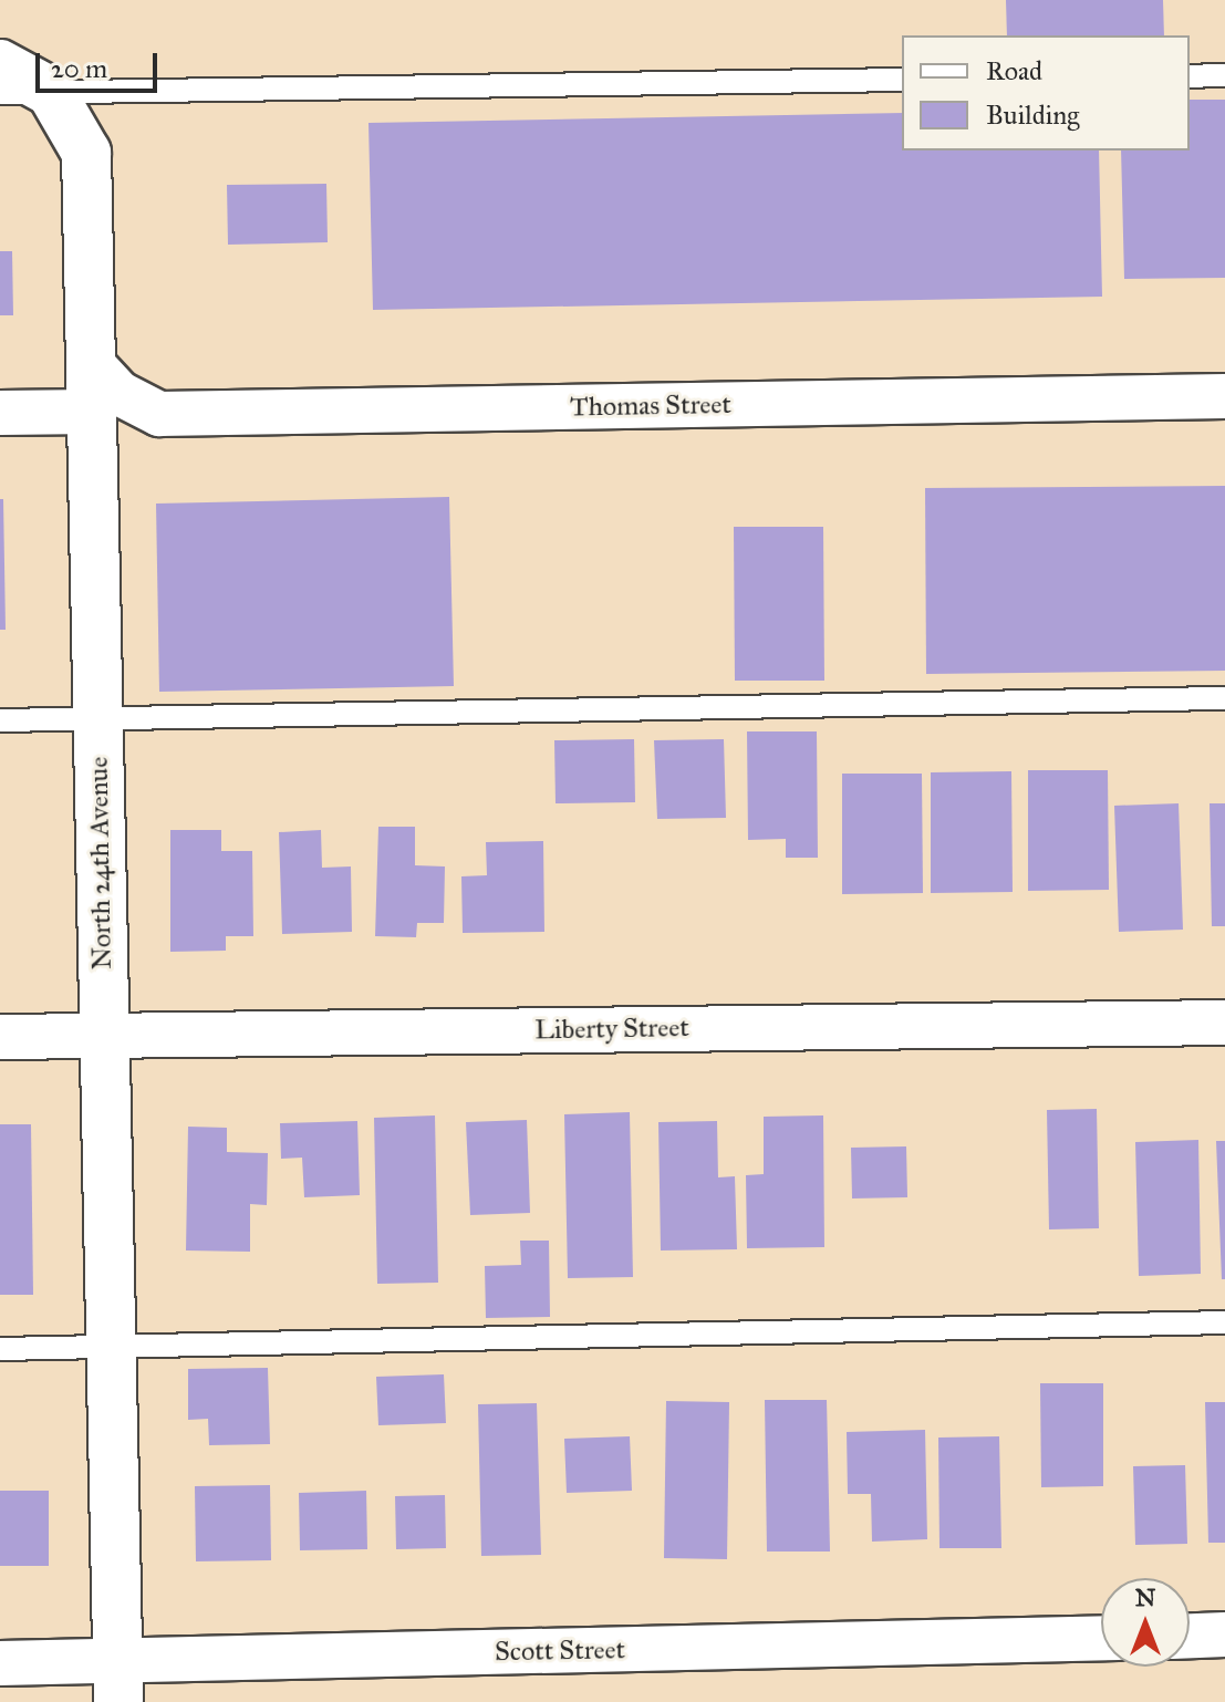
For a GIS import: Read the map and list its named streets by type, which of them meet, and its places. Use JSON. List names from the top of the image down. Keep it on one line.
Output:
{"streets":{"street":["Thomas Street","North 24th Avenue","Liberty Street","Scott Street"]},"crossings":[["Thomas Street","North 24th Avenue"],["North 24th Avenue","Liberty Street"],["North 24th Avenue","Scott Street"]],"legend":["Road","Building"],"scale_bar":"20 m","north":"top"}
